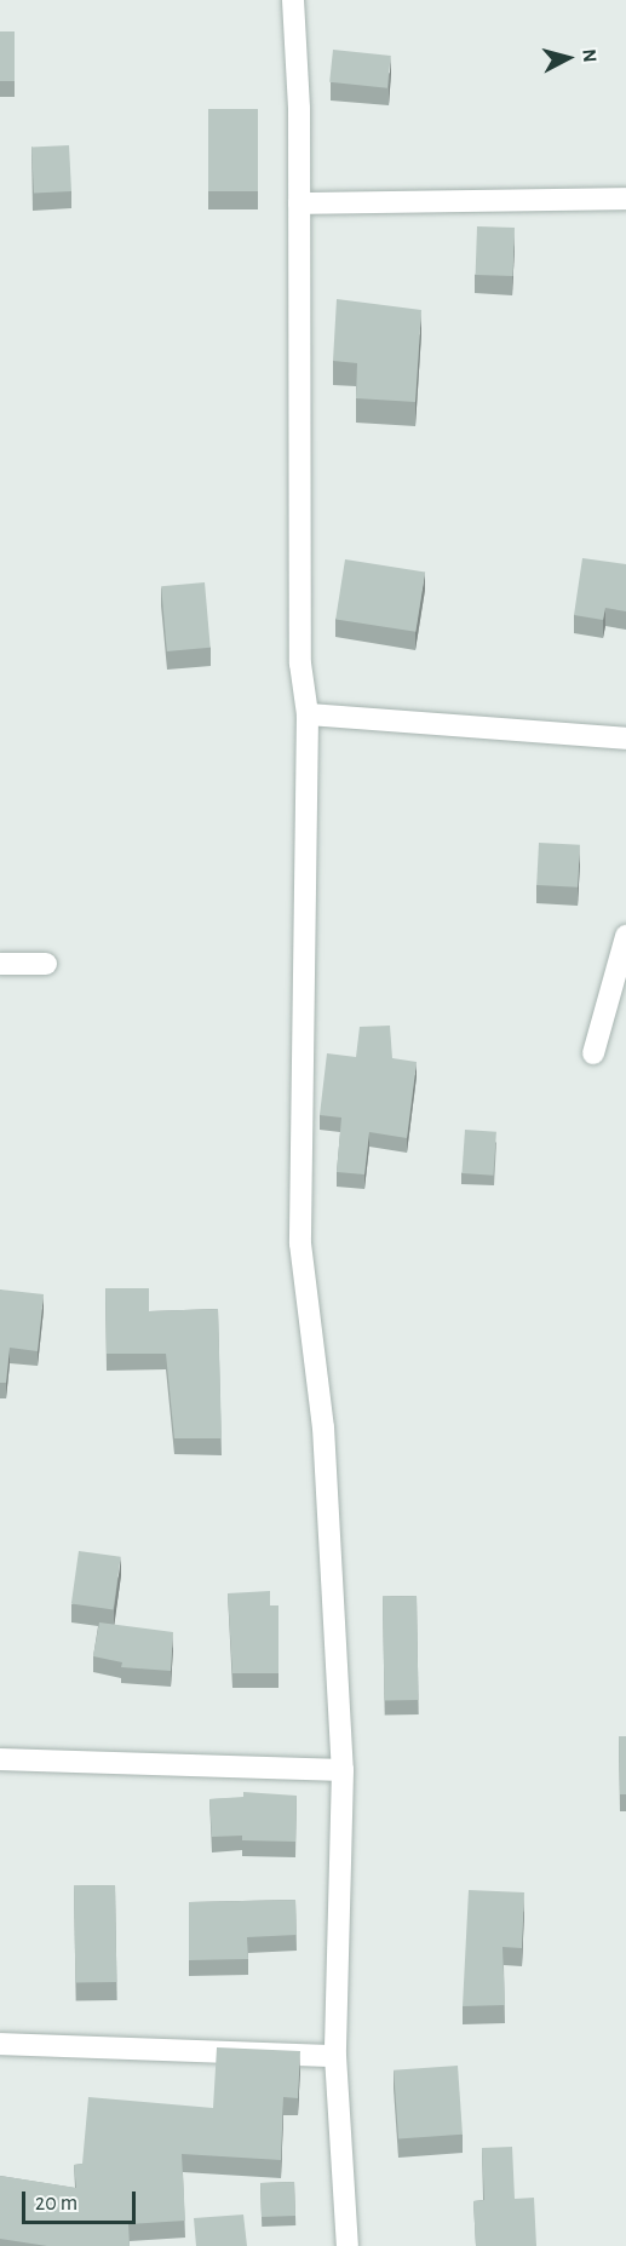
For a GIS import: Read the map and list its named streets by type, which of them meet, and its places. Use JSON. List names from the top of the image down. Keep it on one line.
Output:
{"scale_bar":"20 m","north":"right"}
